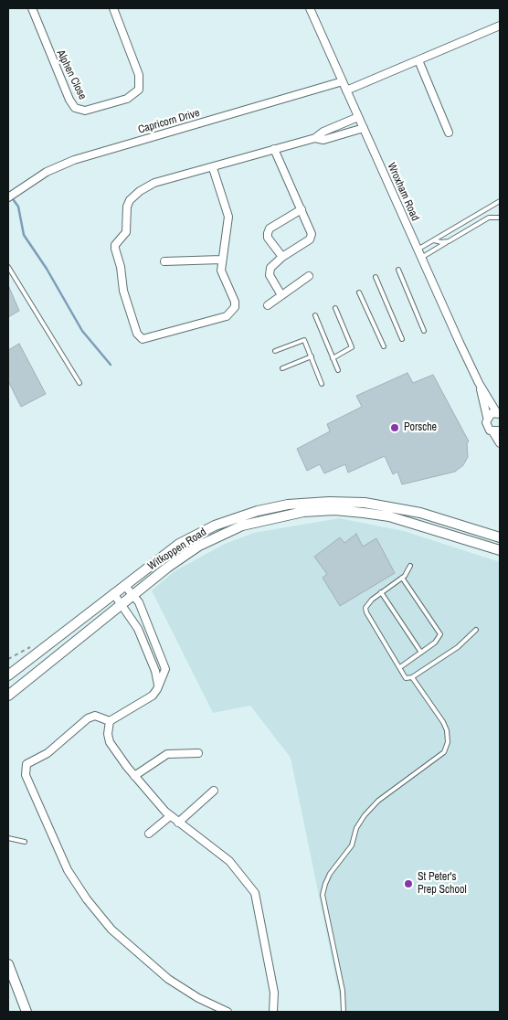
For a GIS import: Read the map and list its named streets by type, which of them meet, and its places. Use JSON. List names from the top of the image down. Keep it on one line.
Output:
{"streets":{"main road":["Witkoppen Road"],"street":["Alphen Close","Capricorn Drive","Wroxham Road"]},"crossings":[["Capricorn Drive","Wroxham Road"]],"places":["Porsche","St Peter's Prep School"]}
